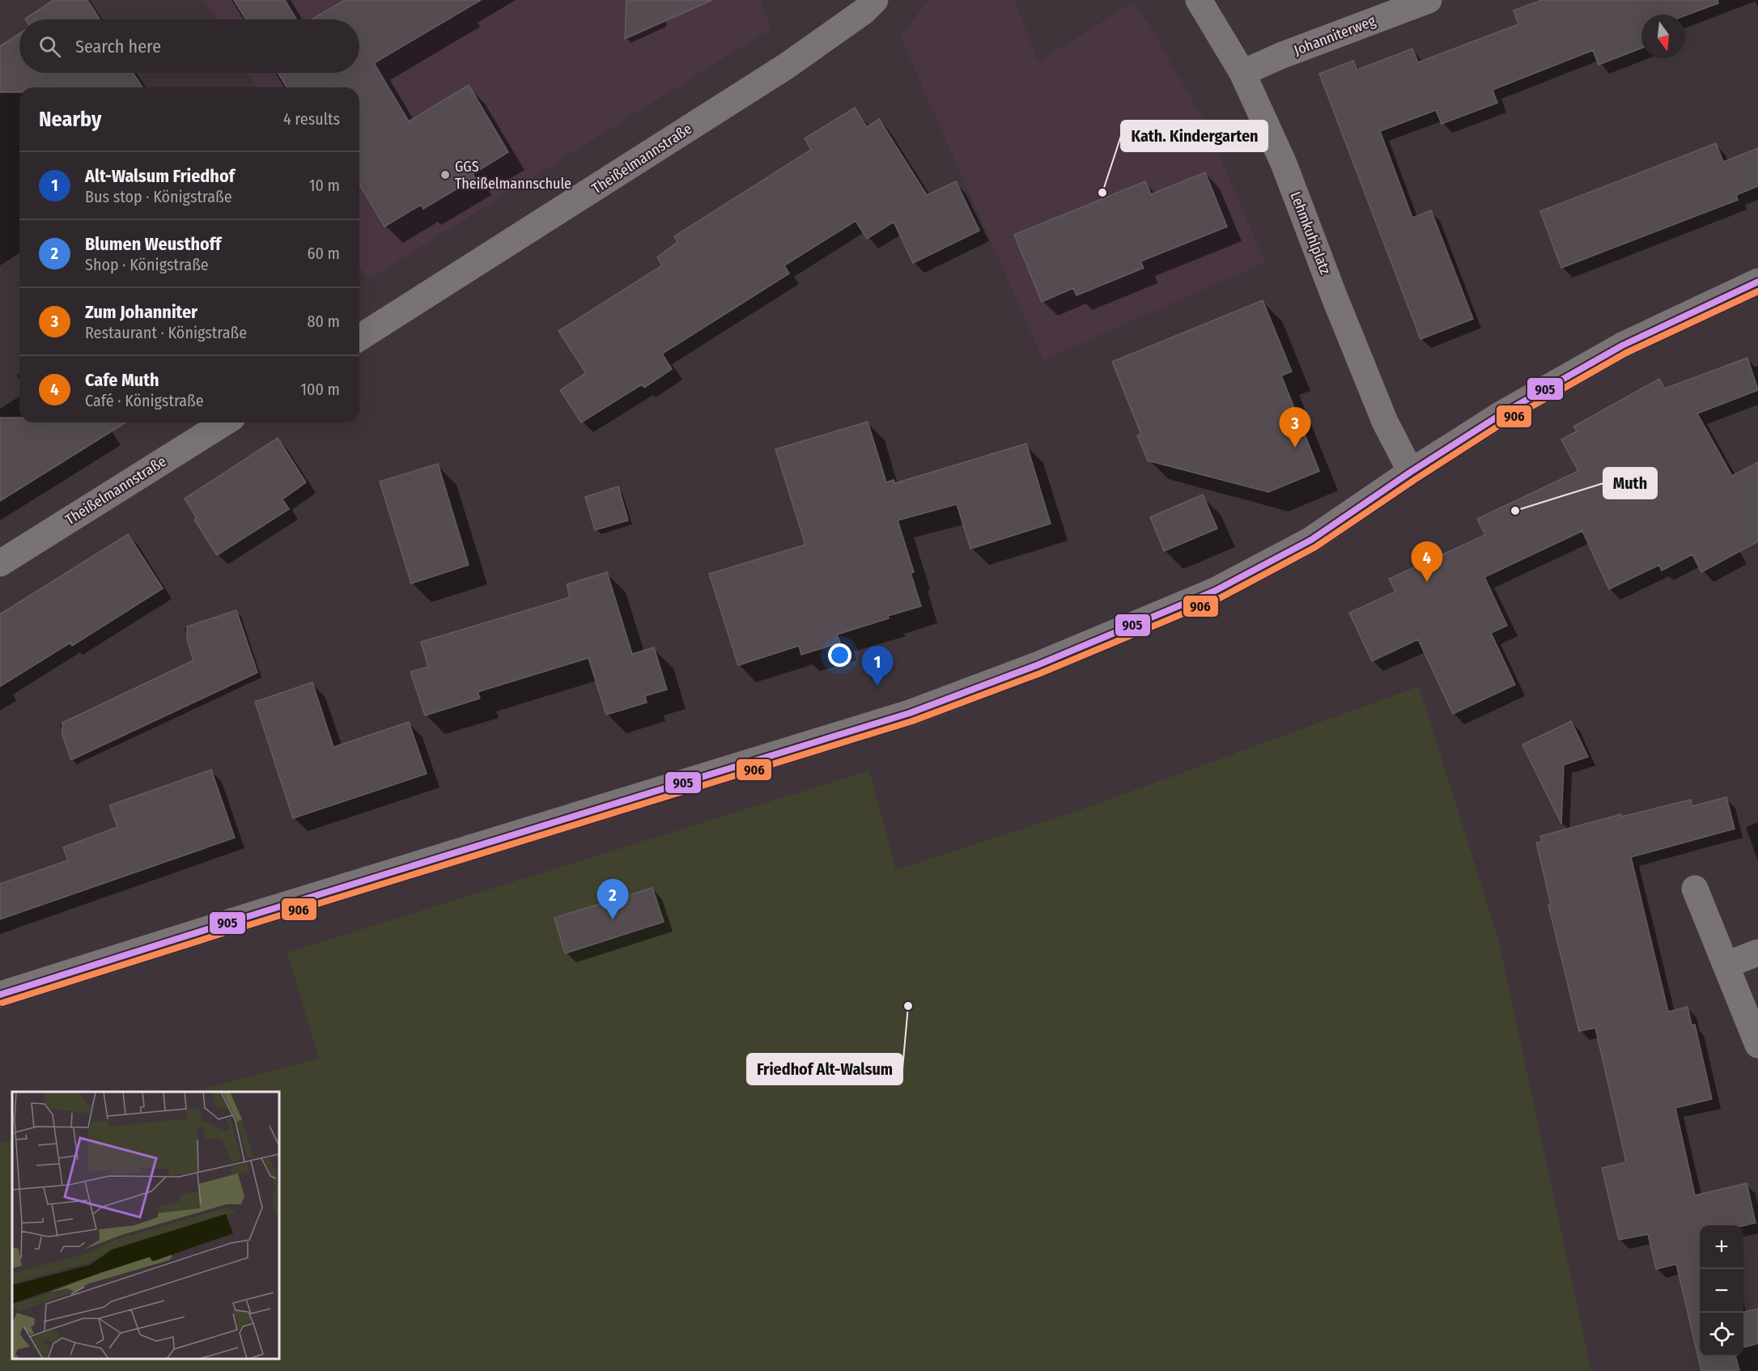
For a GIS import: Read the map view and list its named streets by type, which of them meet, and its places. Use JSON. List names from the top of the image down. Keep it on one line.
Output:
{"streets":{"street":["Johanniterweg","Theißelmannstraße","Lehmkuhlplatz"]},"crossings":[["Johanniterweg","Lehmkuhlplatz"]],"places":["GGS Theißelmannschule","Kath. Kindergarten","Muth","Friedhof Alt-Walsum"],"lines":["transit line 905","transit line 906"],"north":"bottom","page":{"search":"Search here","heading":["Nearby","4 results"],"list":[{"mark":"1","name":"Alt-Walsum Friedhof","note":"Bus stop · Königstraße","value":"10 m"},{"mark":"2","name":"Blumen Weusthoff","note":"Shop · Königstraße","value":"60 m"},{"mark":"3","name":"Zum Johanniter","note":"Restaurant · Königstraße","value":"80 m"},{"mark":"4","name":"Cafe Muth","note":"Café · Königstraße","value":"100 m"}],"pins":["3","4","1","2"],"map_buttons":["+","−"]}}
